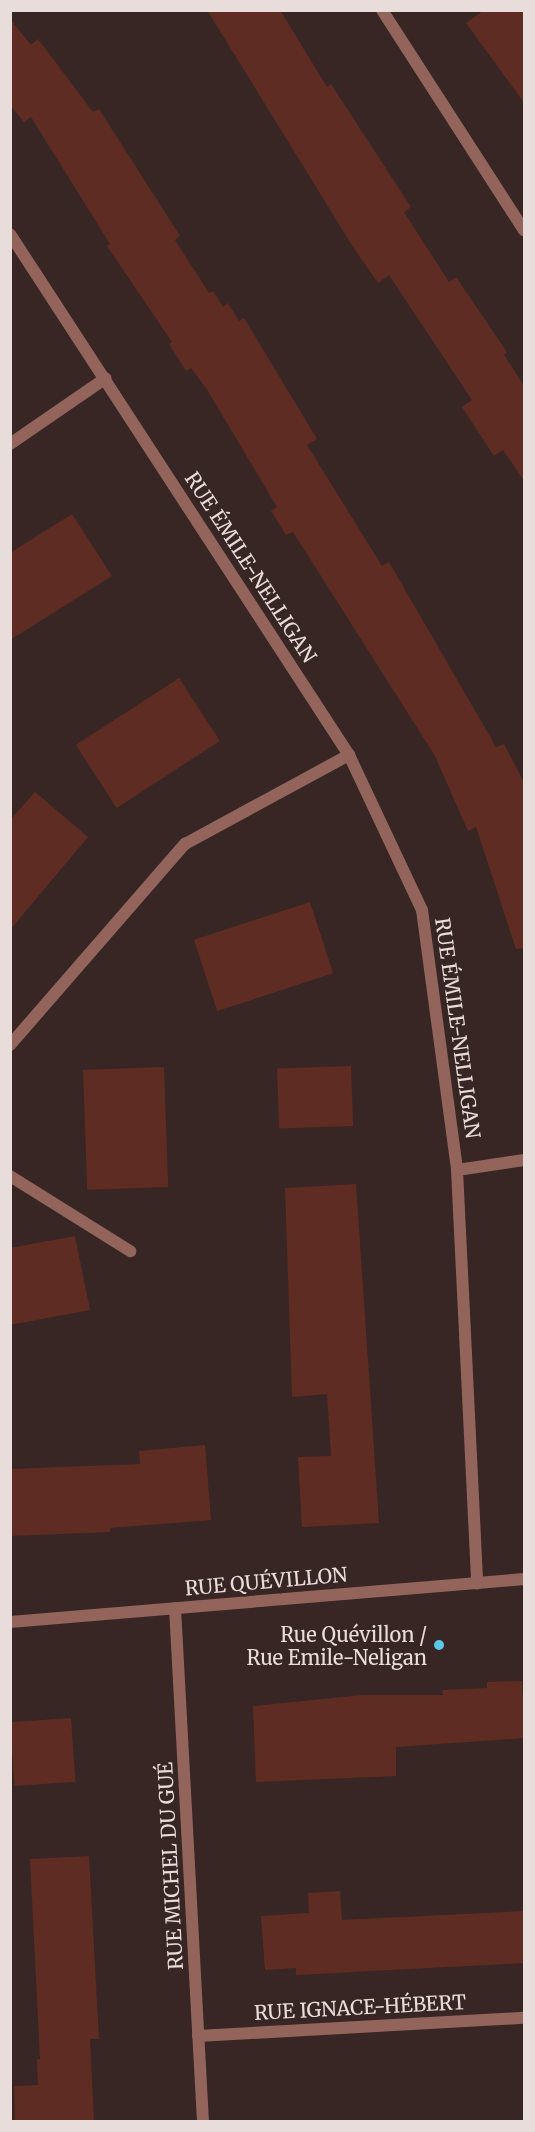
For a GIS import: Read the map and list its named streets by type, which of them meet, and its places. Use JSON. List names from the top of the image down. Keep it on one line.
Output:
{"streets":{"street":["RUE ÉMILE-NELLIGAN","RUE QUÉVILLON","RUE MICHEL DU GUÉ","RUE IGNACE-HÉBERT"]},"crossings":[["RUE ÉMILE-NELLIGAN","RUE QUÉVILLON"],["RUE QUÉVILLON","RUE MICHEL DU GUÉ"],["RUE MICHEL DU GUÉ","RUE IGNACE-HÉBERT"]],"places":["Rue Quévillon / Rue Emile-Neligan"]}
